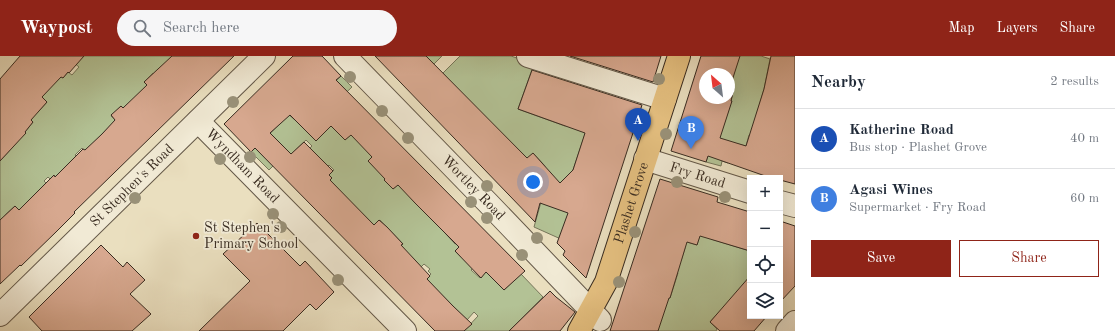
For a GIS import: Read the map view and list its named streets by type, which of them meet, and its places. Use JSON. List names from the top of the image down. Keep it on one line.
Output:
{"streets":{"main road":["Plashet Grove"],"street":["Wyndham Road","Fry Road","St Stephen's Road","Wortley Road"]},"crossings":[["Wyndham Road","St Stephen's Road"],["Fry Road","Plashet Grove"],["Wortley Road","Plashet Grove"]],"places":["St Stephen's Primary School"],"north":"top left","page":{"header":"Waypost","search":"Search here","nav":["Map","Layers","Share"],"heading":["Nearby","2 results"],"pins":["A","B"],"list":[{"mark":"A","name":"Katherine Road","note":"Bus stop · Plashet Grove","value":"40 m"},{"mark":"B","name":"Agasi Wines","note":"Supermarket · Fry Road","value":"60 m"}],"map_buttons":["+","−"],"buttons":["Save","Share"]}}
